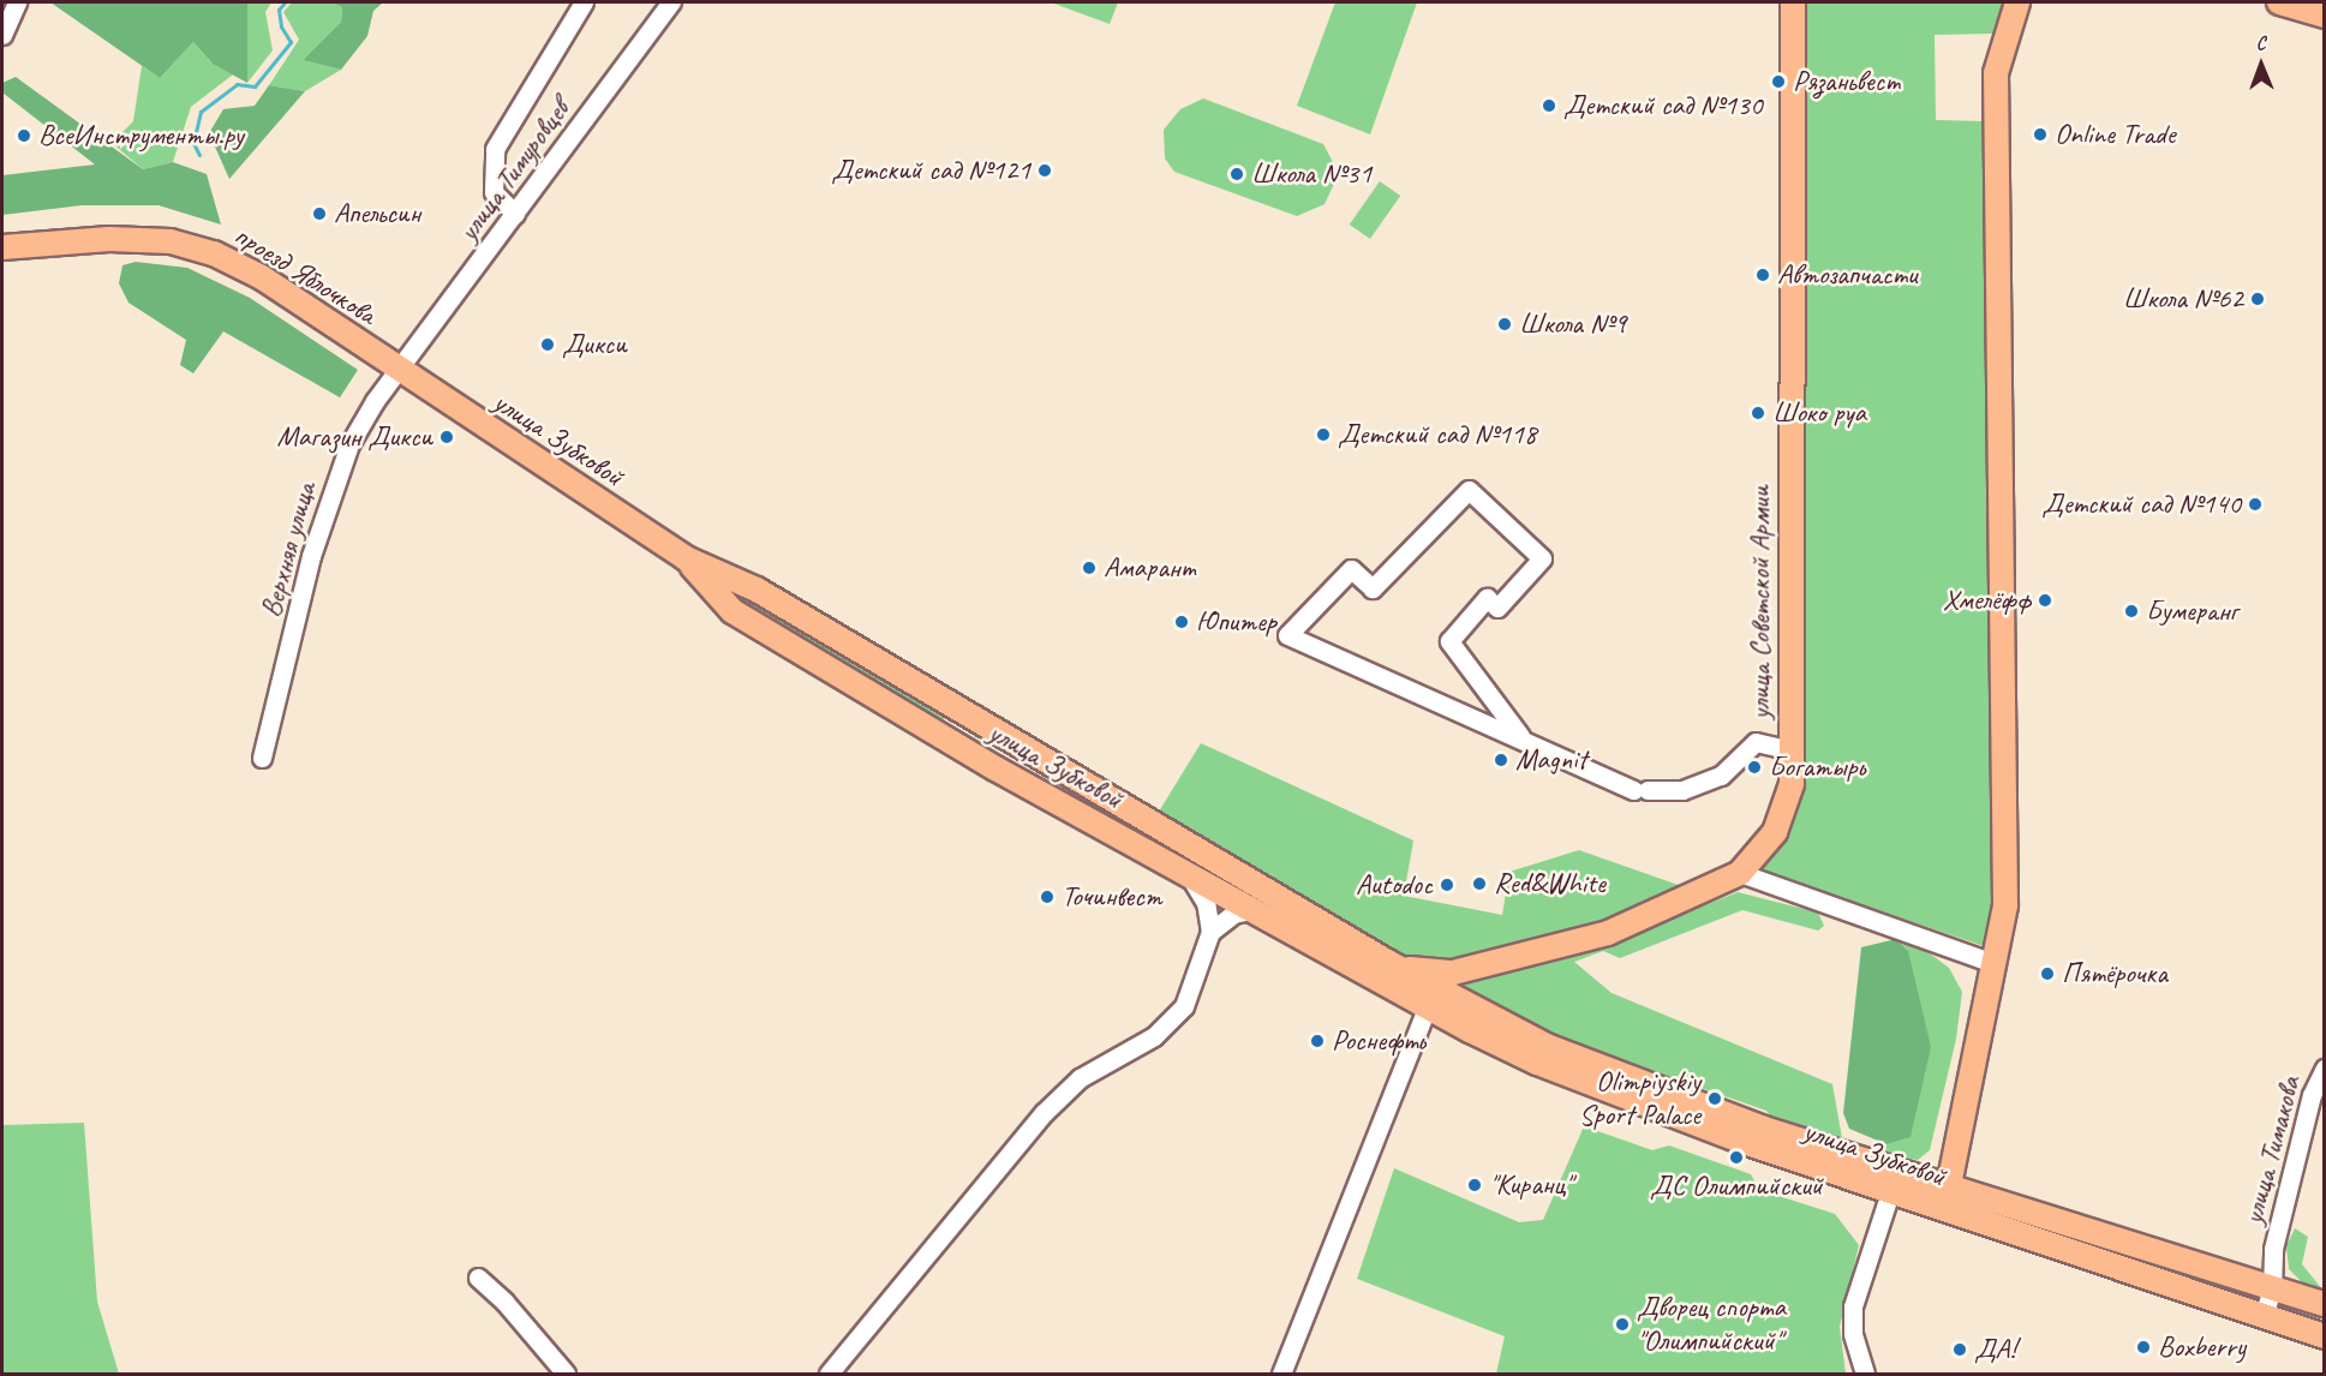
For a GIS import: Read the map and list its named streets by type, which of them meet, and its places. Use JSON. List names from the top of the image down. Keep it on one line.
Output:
{"streets":{"main road":["проезд Яблочкова","улица Зубковой","улица Советской Армии"],"street":["улица Тимуровцев","Верхняя улица","улица Тимакова"]},"crossings":[["улица Тимуровцев","проезд Яблочкова"],["улица Тимуровцев","улица Зубковой"],["улица Тимуровцев","Верхняя улица"],["проезд Яблочкова","улица Зубковой"],["проезд Яблочкова","Верхняя улица"],["улица Зубковой","Верхняя улица"],["улица Зубковой","улица Советской Армии"],["улица Зубковой","улица Тимакова"]],"places":["Рязаньвест","Детский сад №130","Online Trade","ВсеИнструменты.ру","Детский сад №121","Школа №31","Апельсин","Автозапчасти","Школа №62","Школа №9","Дикси","Шоко руа","Детский сад №118","Магазин Дикси","Детский сад №140","Амарант","Хмелёфф","Бумеранг","Юпитер","Magnit","Богатырь","Red&White","Autodoc","Точинвест","Пятёрочка","Роснефть","Olimpiyskiy Sport Palace","ДС Олимпийский","\"Киранц\"","Дворец спорта \"Олимпийский\"","Boxberry","ДА!"],"north":"top"}
